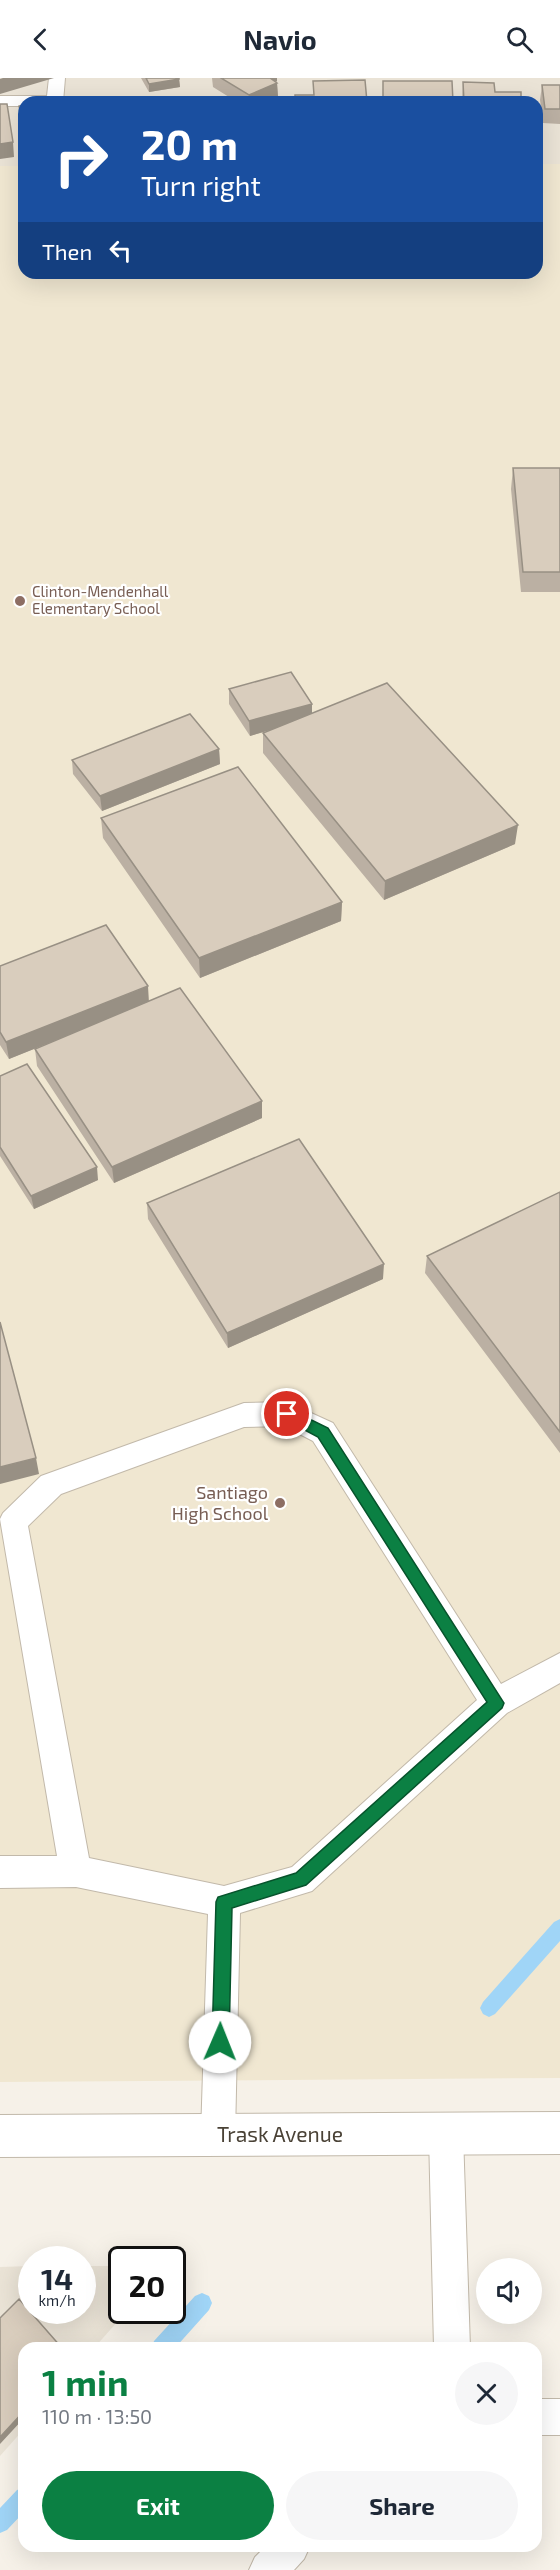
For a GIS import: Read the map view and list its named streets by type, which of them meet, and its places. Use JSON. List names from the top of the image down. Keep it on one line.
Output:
{"streets":{"street":["Trask Avenue"]},"places":["Clinton-Mendenhall Elementary School","Santiago High School"],"page":{"header":"Navio","turn":["20 m","Turn right"],"then":"Then","speed":"14 km/h","limit":"20","heading":["1 min","110 m · 13:50"],"buttons":["Exit","Share"]}}
